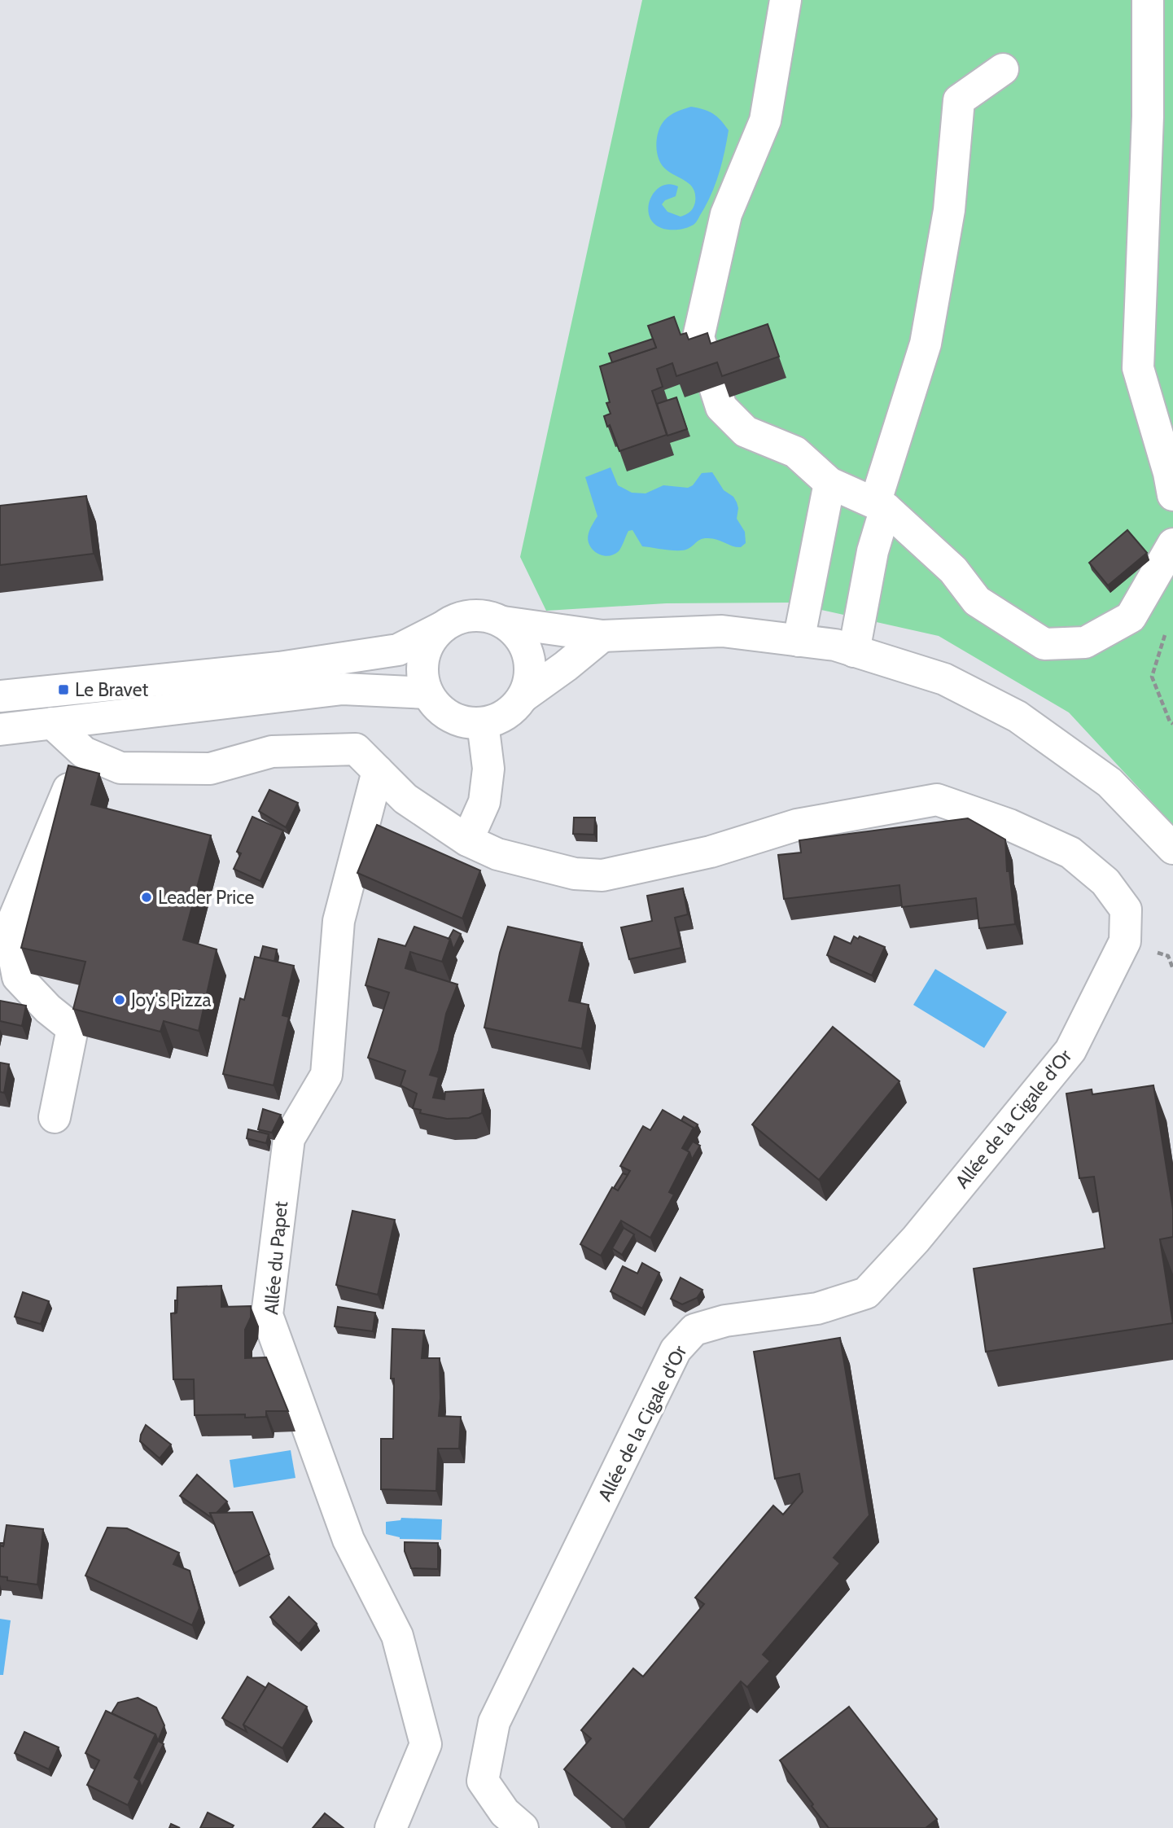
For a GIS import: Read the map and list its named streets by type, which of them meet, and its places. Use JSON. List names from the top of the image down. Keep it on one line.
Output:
{"streets":{"main road":["Allée de la Cigale d'Or","Allée du Papet"]},"places":{"transit":["Le Bravet"],"other":["Leader Price","Joy's Pizza"]}}
